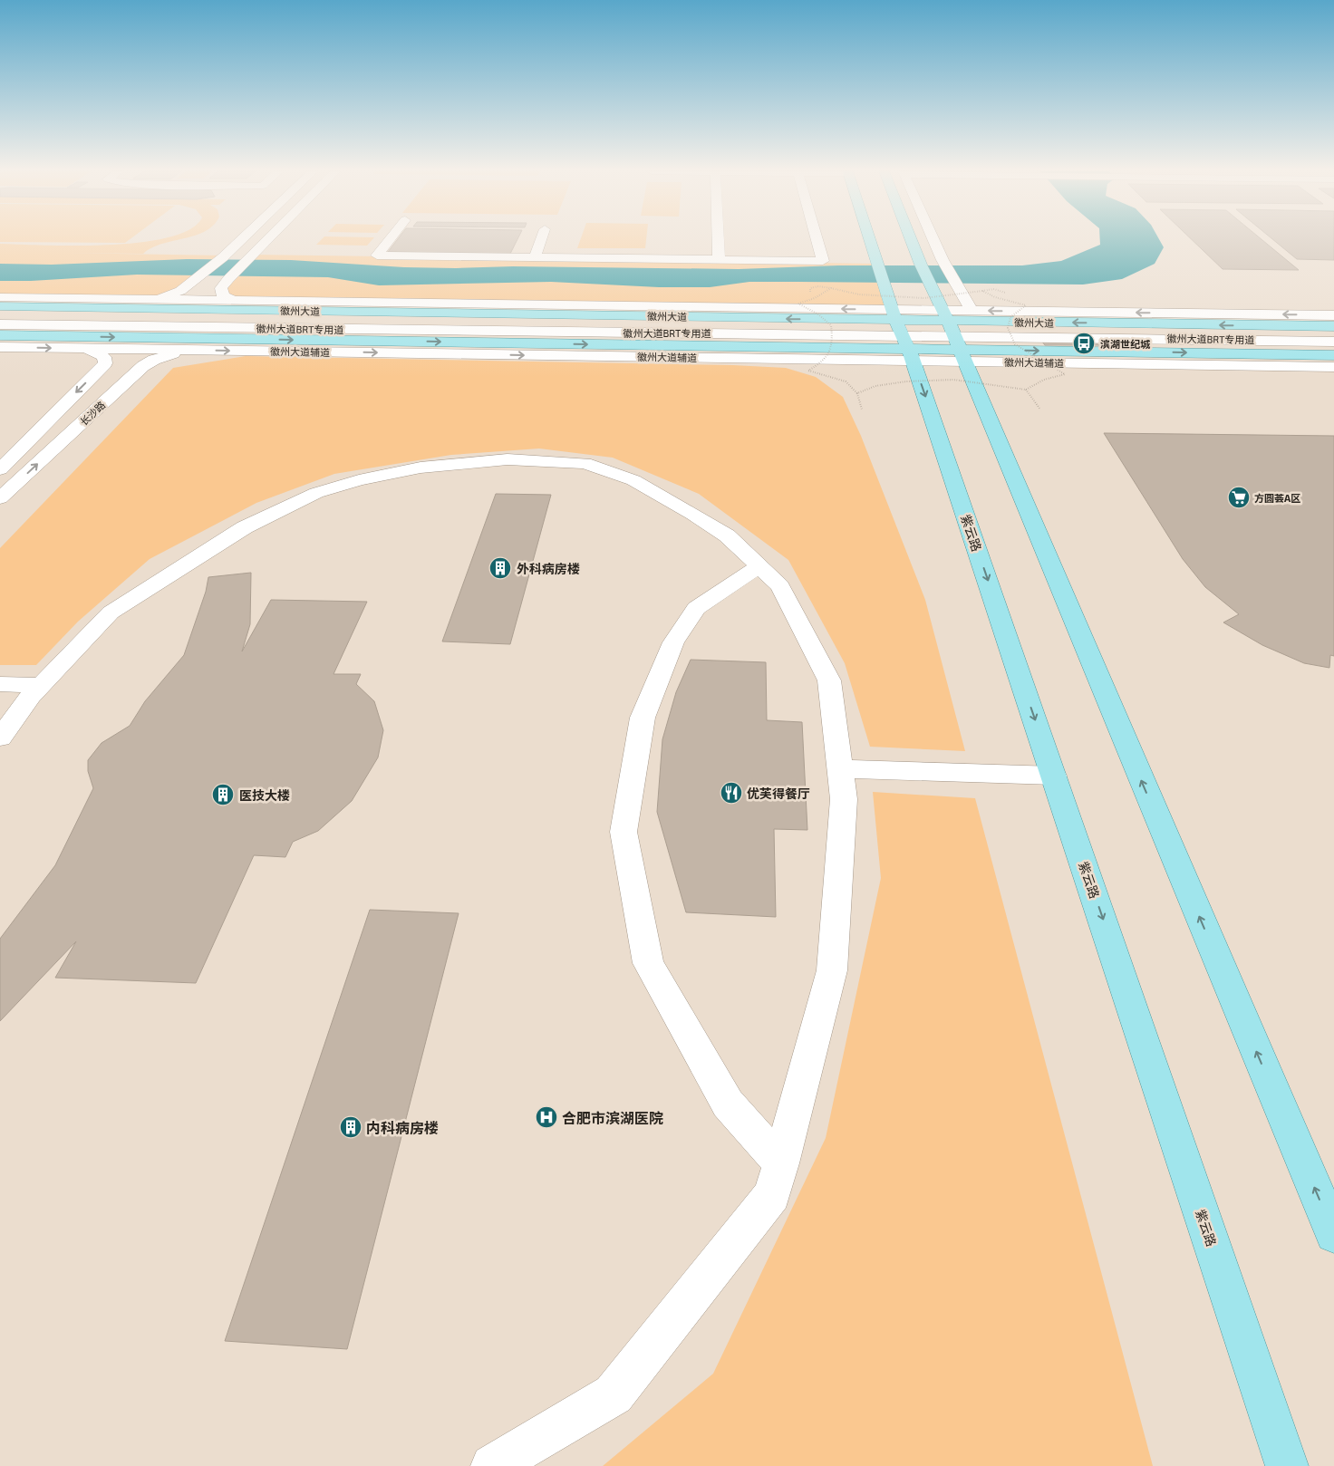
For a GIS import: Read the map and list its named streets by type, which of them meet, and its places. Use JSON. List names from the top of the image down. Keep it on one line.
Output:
{"streets":{"main road":["徽州大道","紫云路"],"street":["徽州大道BRT专用道","徽州大道辅道","长沙路"]},"crossings":[["徽州大道","徽州大道BRT专用道"],["徽州大道","徽州大道辅道"],["徽州大道","紫云路"],["徽州大道BRT专用道","徽州大道辅道"],["徽州大道BRT专用道","紫云路"],["徽州大道辅道","长沙路"],["徽州大道辅道","紫云路"]],"one_way":["长沙路"],"places":{"bus stop":["滨湖世纪城"],"supermarket":["方圆荟A区"],"building":["外科病房楼","医技大楼","内科病房楼"],"restaurant":["优芙得餐厅"],"hospital":["合肥市滨湖医院"]}}
